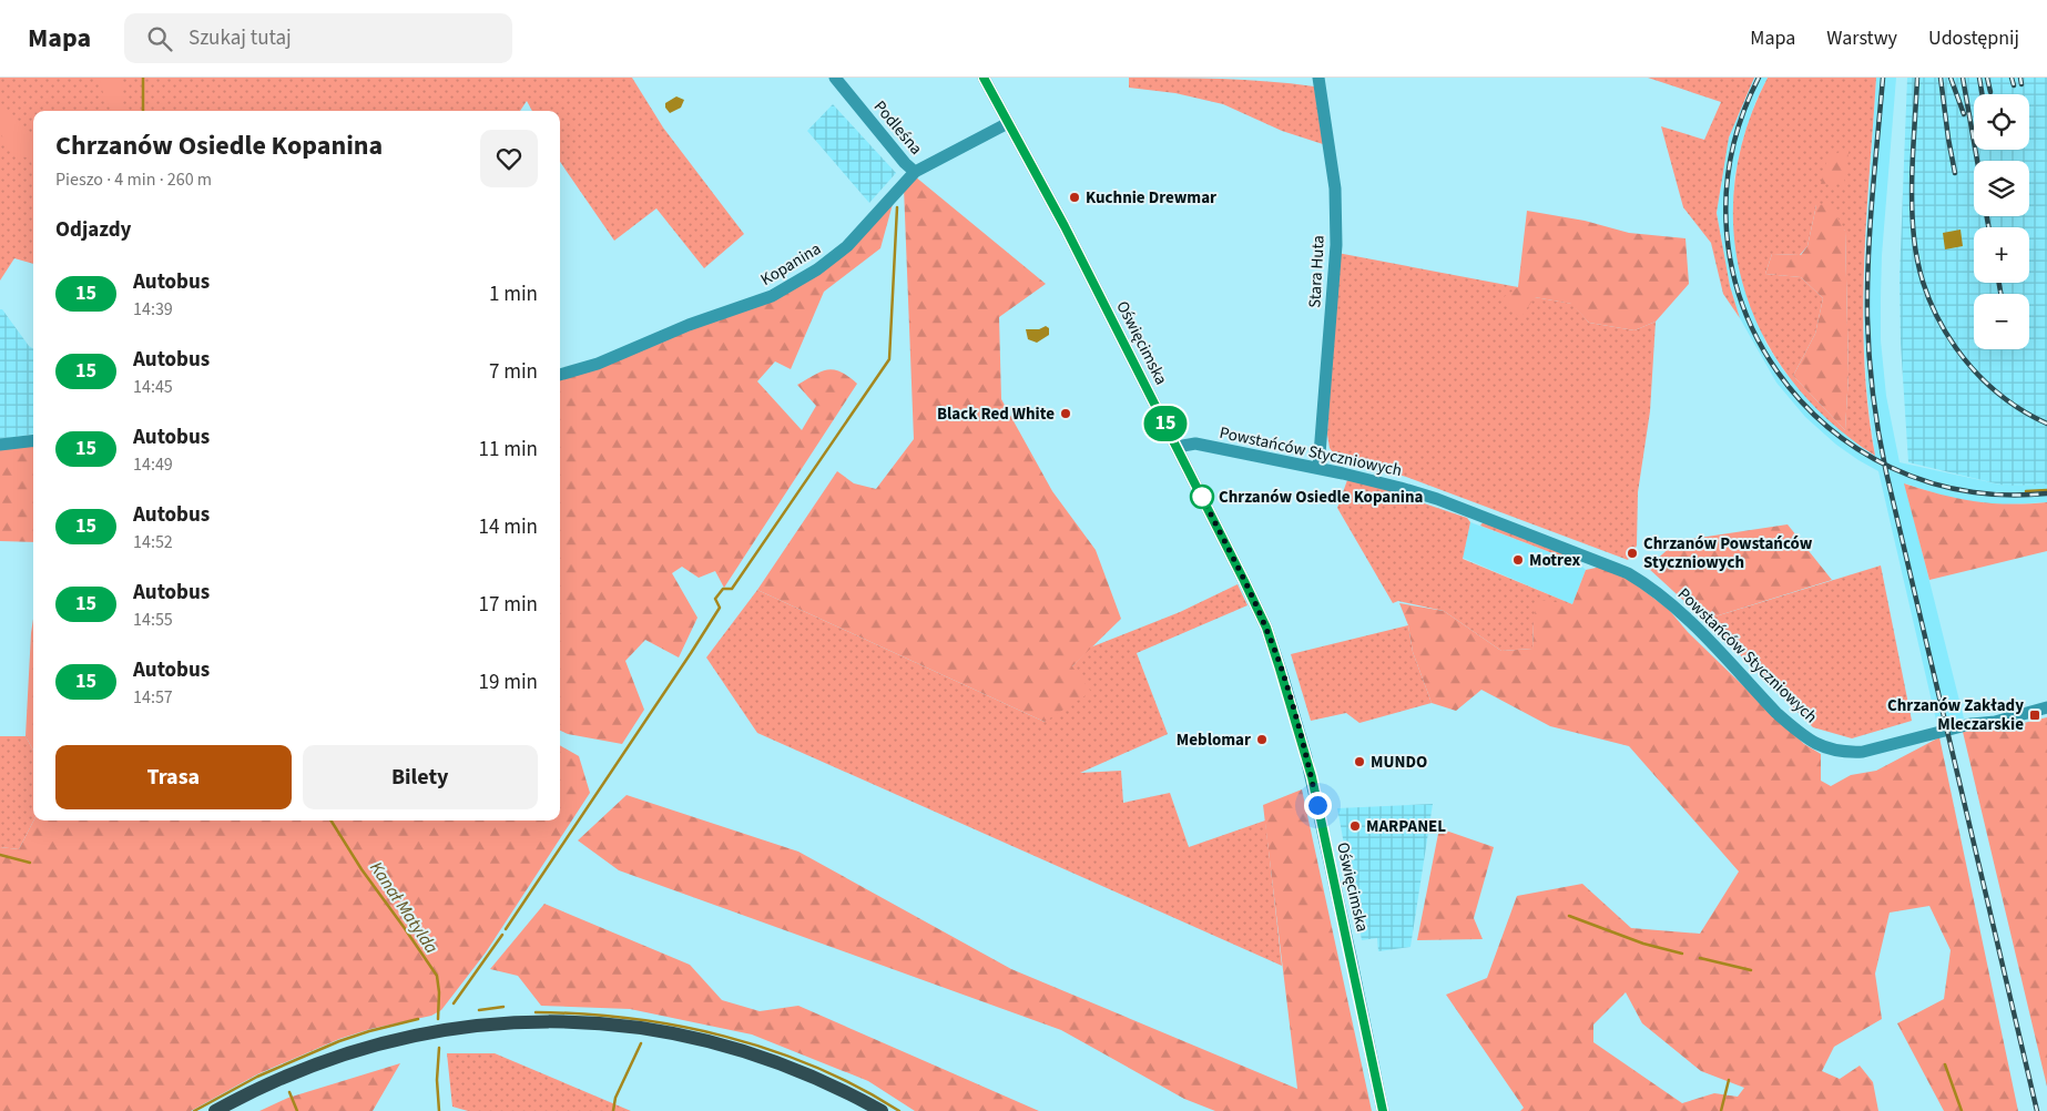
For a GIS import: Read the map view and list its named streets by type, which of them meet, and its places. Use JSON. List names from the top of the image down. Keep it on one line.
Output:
{"streets":{"street":["Podleśna","Kopanina","Stara Huta","Oświęcimska","Powstańców Styczniowych"]},"crossings":[["Podleśna","Kopanina"],["Kopanina","Oświęcimska"],["Stara Huta","Powstańców Styczniowych"],["Oświęcimska","Powstańców Styczniowych"]],"water":["Kanał Matylda"],"places":{"other":["Kuchnie Drewmar","Black Red White","Chrzanów Osiedle Kopanina","Chrzanów Powstańców Styczniowych","Motrex","Meblomar","MUNDO","MARPANEL"],"transit":["Chrzanów Zakłady Mleczarskie"]},"lines":["bus line 15"],"page":{"header":"Mapa","search":"Szukaj tutaj","nav":["Mapa","Warstwy","Udostępnij"],"on_map":"15","map_buttons":["+","−"],"heading":[["Chrzanów Osiedle Kopanina","Pieszo · 4 min · 260 m"],"Odjazdy"],"list":[{"mark":"15","name":"Autobus","note":"14:39","value":"1 min"},{"mark":"15","name":"Autobus","note":"14:45","value":"7 min"},{"mark":"15","name":"Autobus","note":"14:49","value":"11 min"},{"mark":"15","name":"Autobus","note":"14:52","value":"14 min"},{"mark":"15","name":"Autobus","note":"14:55","value":"17 min"},{"mark":"15","name":"Autobus","note":"14:57","value":"19 min"}],"buttons":["Trasa","Bilety"]}}
